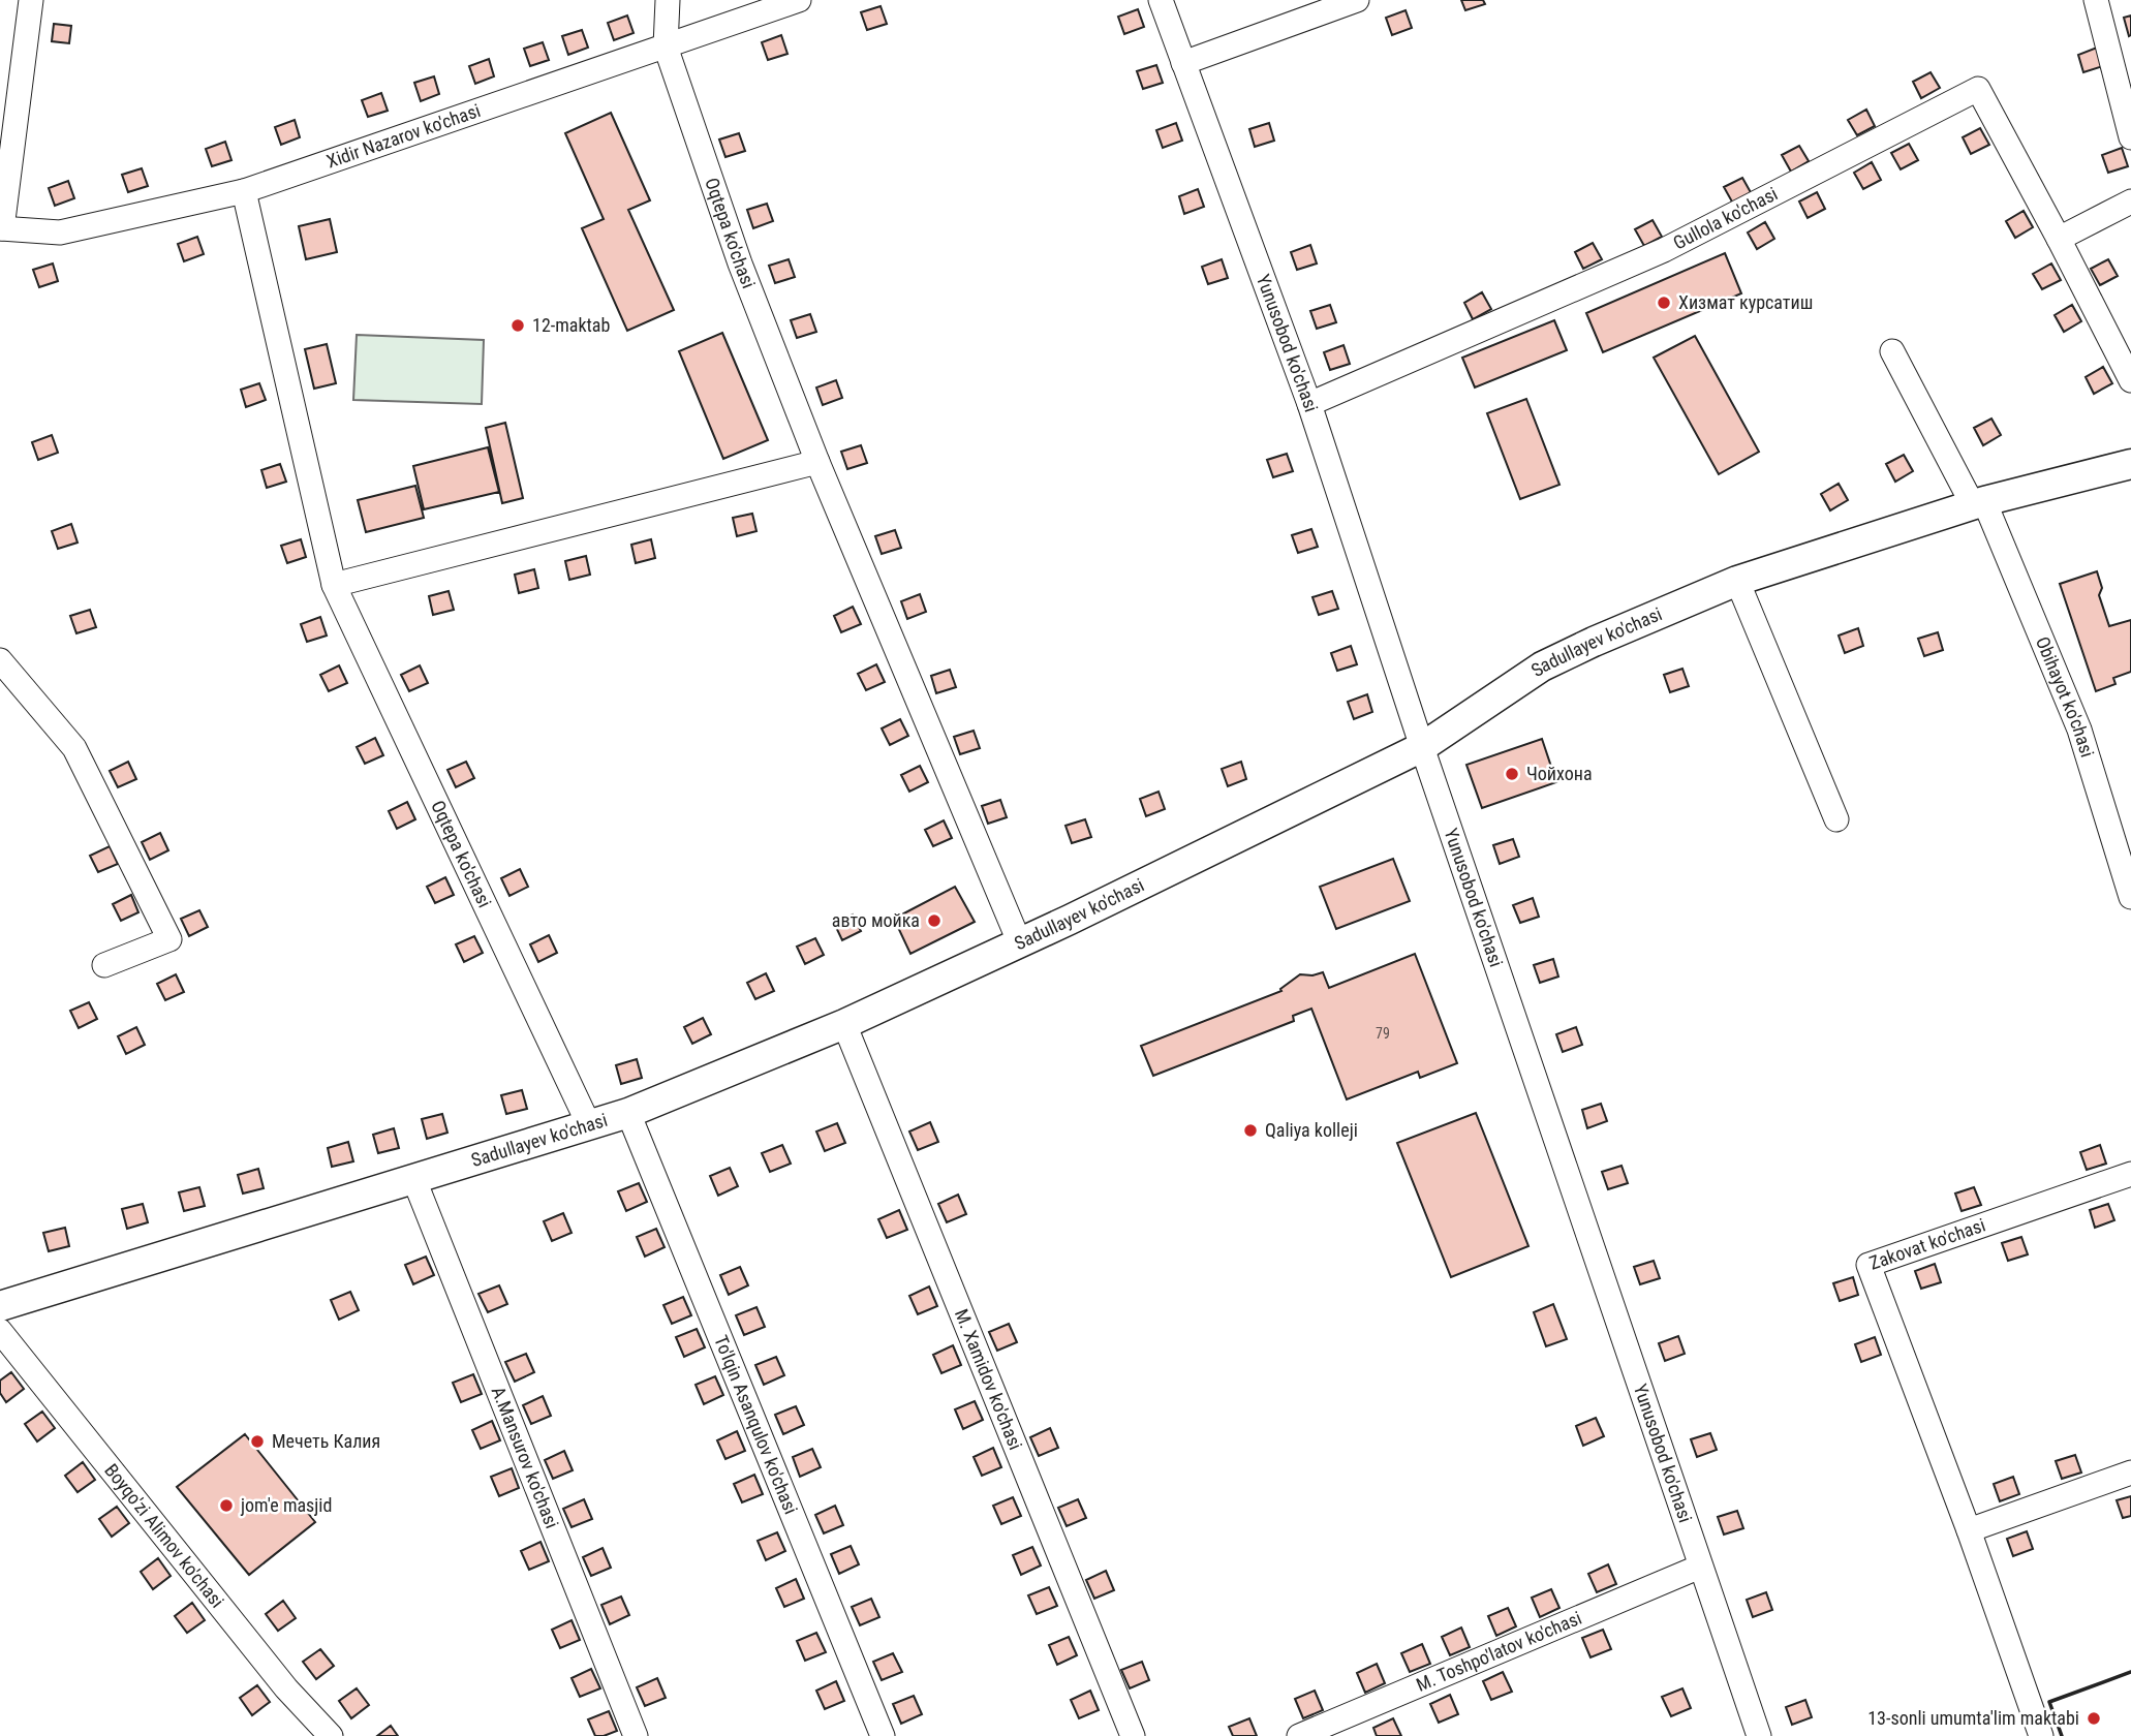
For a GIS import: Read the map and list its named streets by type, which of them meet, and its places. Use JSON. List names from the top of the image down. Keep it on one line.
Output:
{"streets":{"main road":["Sadullayev ko'chasi"],"street":["Xidir Nazarov ko'chasi","Gullola ko'chasi","Oqtepa ko'chasi","Yunusobod ko'chasi","Obihayot ko'chasi","Zakovat ko'chasi","M. Xamidov ko'chasi","To'lqin Asanqulov ko'chasi","A.Mansurov ko'chasi","Boyqo'zi Alimov ko'chasi","M. Toshpo'latov ko'chasi"]},"crossings":[["Xidir Nazarov ko'chasi","Oqtepa ko'chasi"],["Gullola ko'chasi","Yunusobod ko'chasi"],["Oqtepa ko'chasi","Sadullayev ko'chasi"],["Yunusobod ko'chasi","Sadullayev ko'chasi"],["Yunusobod ko'chasi","M. Toshpo'latov ko'chasi"],["Sadullayev ko'chasi","Obihayot ko'chasi"],["Sadullayev ko'chasi","M. Xamidov ko'chasi"],["Sadullayev ko'chasi","To'lqin Asanqulov ko'chasi"],["Sadullayev ko'chasi","A.Mansurov ko'chasi"]],"places":["Хизмат курсатиш","12-maktab","Чойхона","авто мойка","Qaliya kolleji","Мечеть Калия","jom'e masjid","13-sonli umumta'lim maktabi"],"house_numbers":["79"]}
